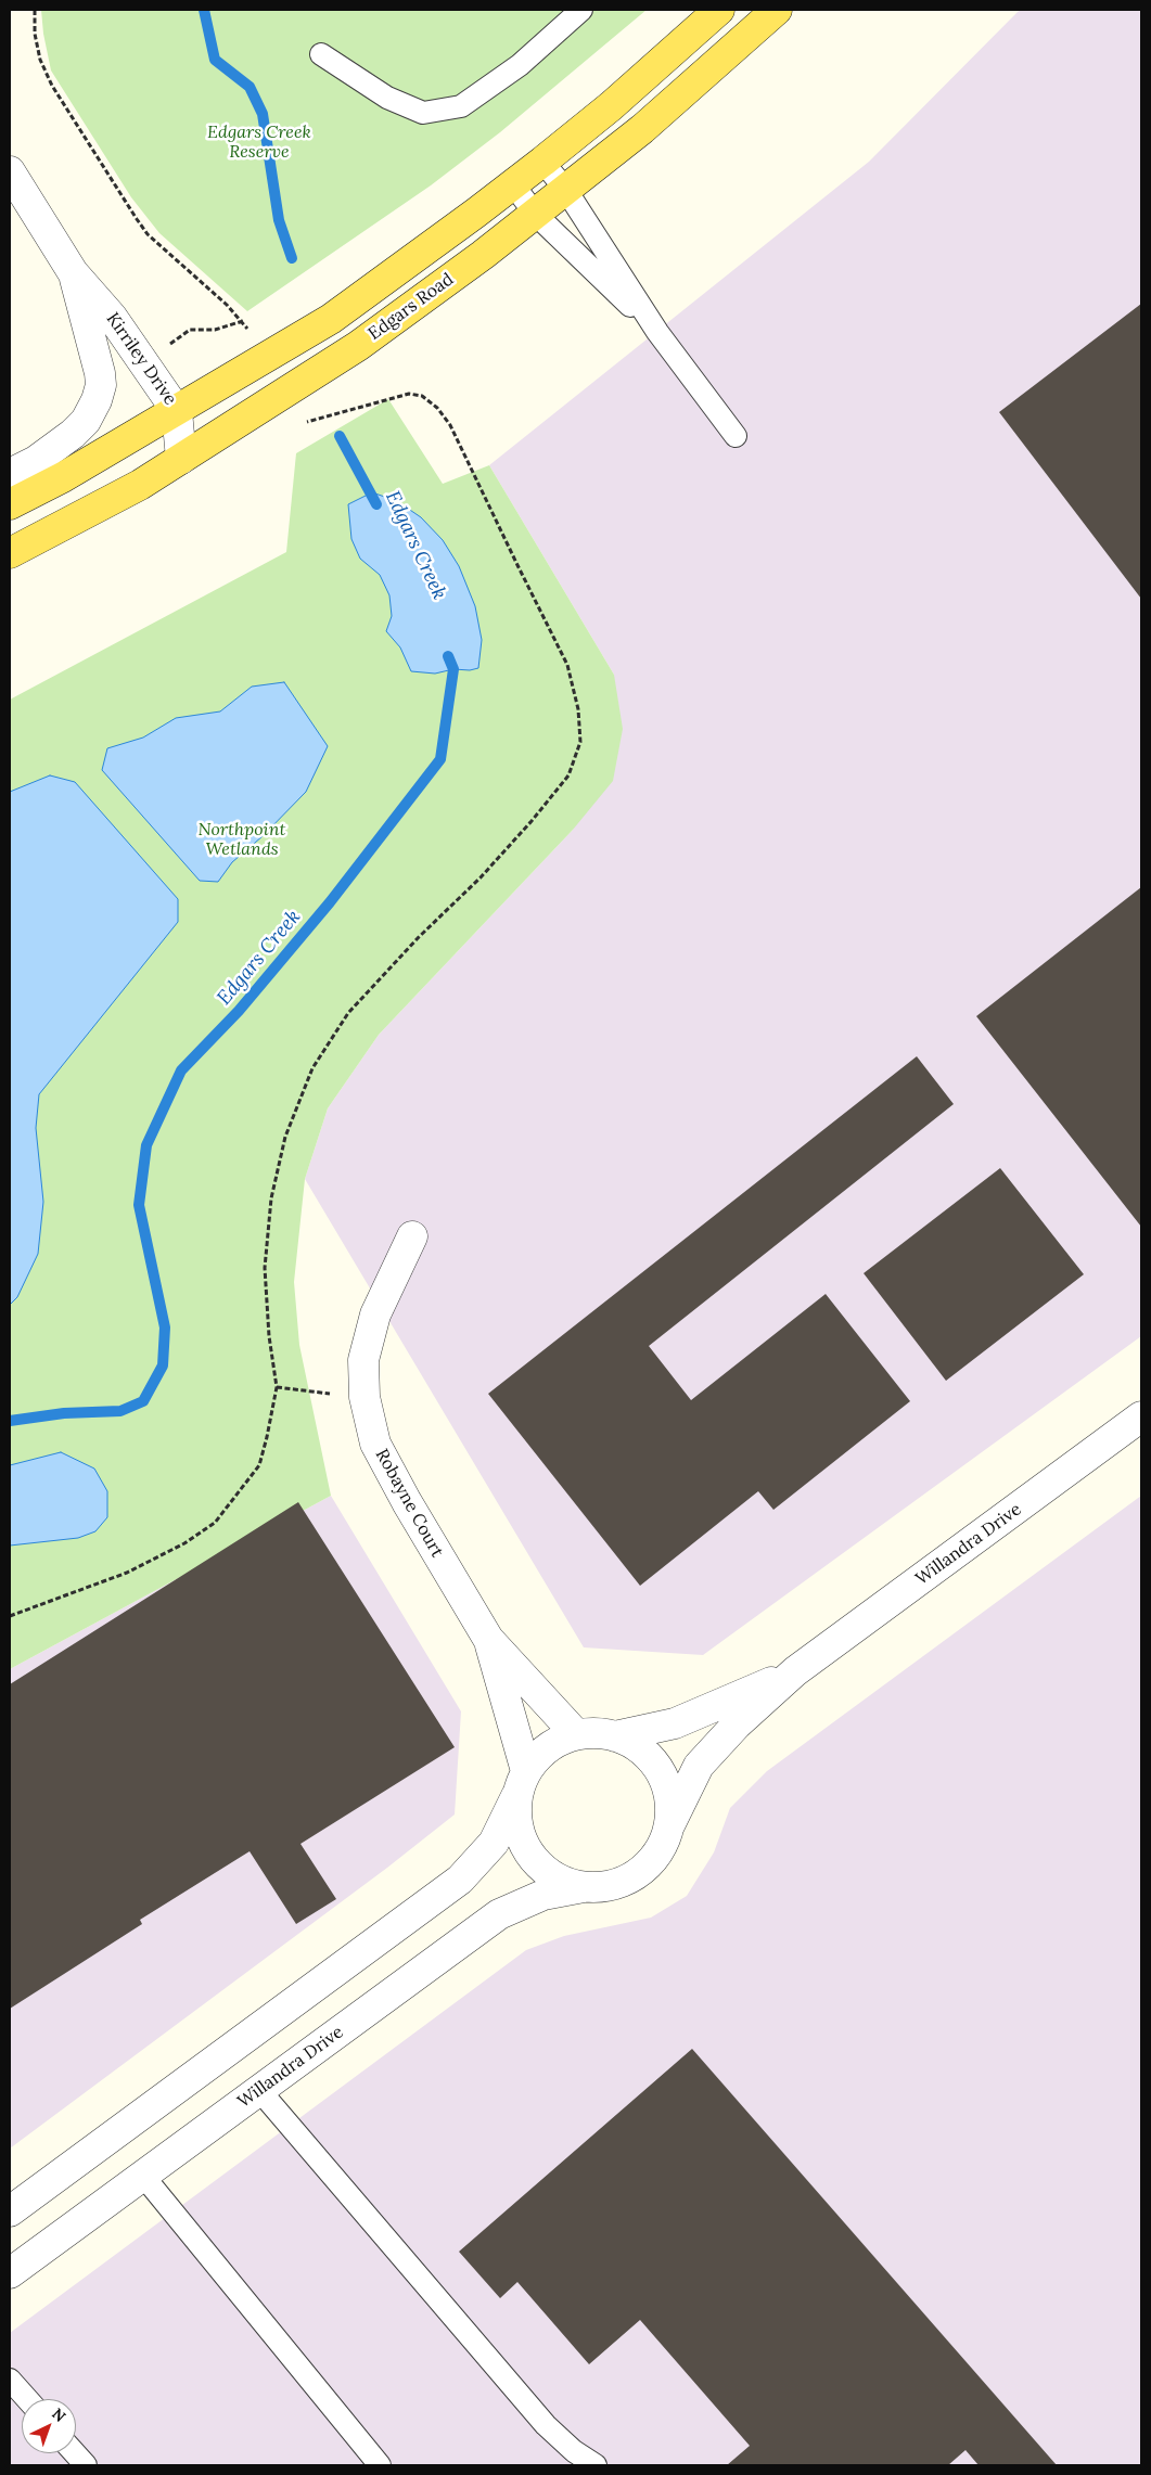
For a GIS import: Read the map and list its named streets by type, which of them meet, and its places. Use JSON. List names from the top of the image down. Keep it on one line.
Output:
{"streets":{"main road":["Edgars Road"],"street":["Kirriley Drive","Robayne Court","Willandra Drive"]},"crossings":[["Edgars Road","Kirriley Drive"],["Robayne Court","Willandra Drive"]],"water":["Edgars Creek"],"parks":["Edgars Creek Reserve","Northpoint Wetlands"],"north":"top right"}
